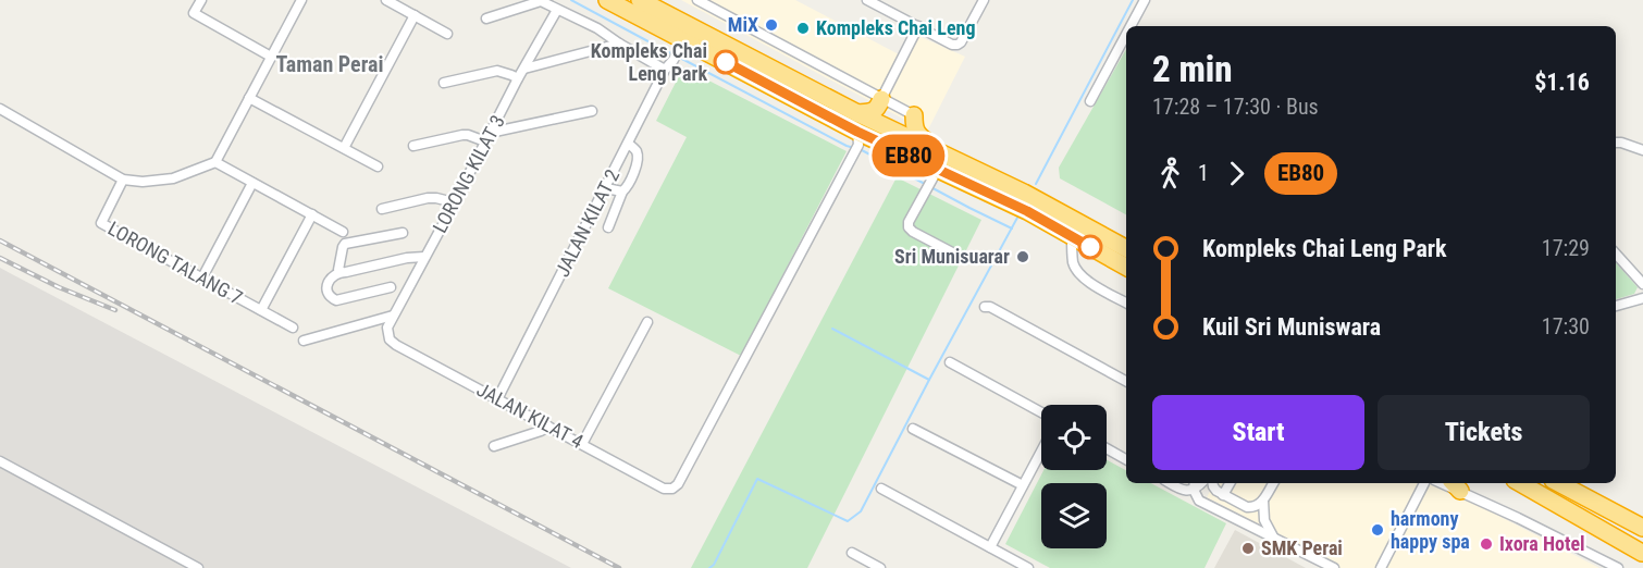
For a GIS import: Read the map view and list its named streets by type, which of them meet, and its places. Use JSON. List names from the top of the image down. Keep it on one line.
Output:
{"streets":{"street":["LORONG KILAT 3","JALAN KILAT 2","LORONG TALANG 7","JALAN KILAT 4"]},"crossings":[["LORONG KILAT 3","JALAN KILAT 4"],["JALAN KILAT 2","JALAN KILAT 4"]],"districts":["Taman Perai"],"places":["MiX","Kompleks Chai Leng","Kompleks Chai Leng Park","Sri Munisuarar","harmony happy spa","Ixora Hotel","SMK Perai"],"lines":["bus line EB80"],"page":{"on_map":"EB80","heading":["2 min","17:28 – 17:30 · Bus","$1.16"],"legs":["1","EB80"],"list":[{"name":"Kompleks Chai Leng Park","value":"17:29"},{"name":"Kuil Sri Muniswara","value":"17:30"}],"buttons":["Start","Tickets"]}}
